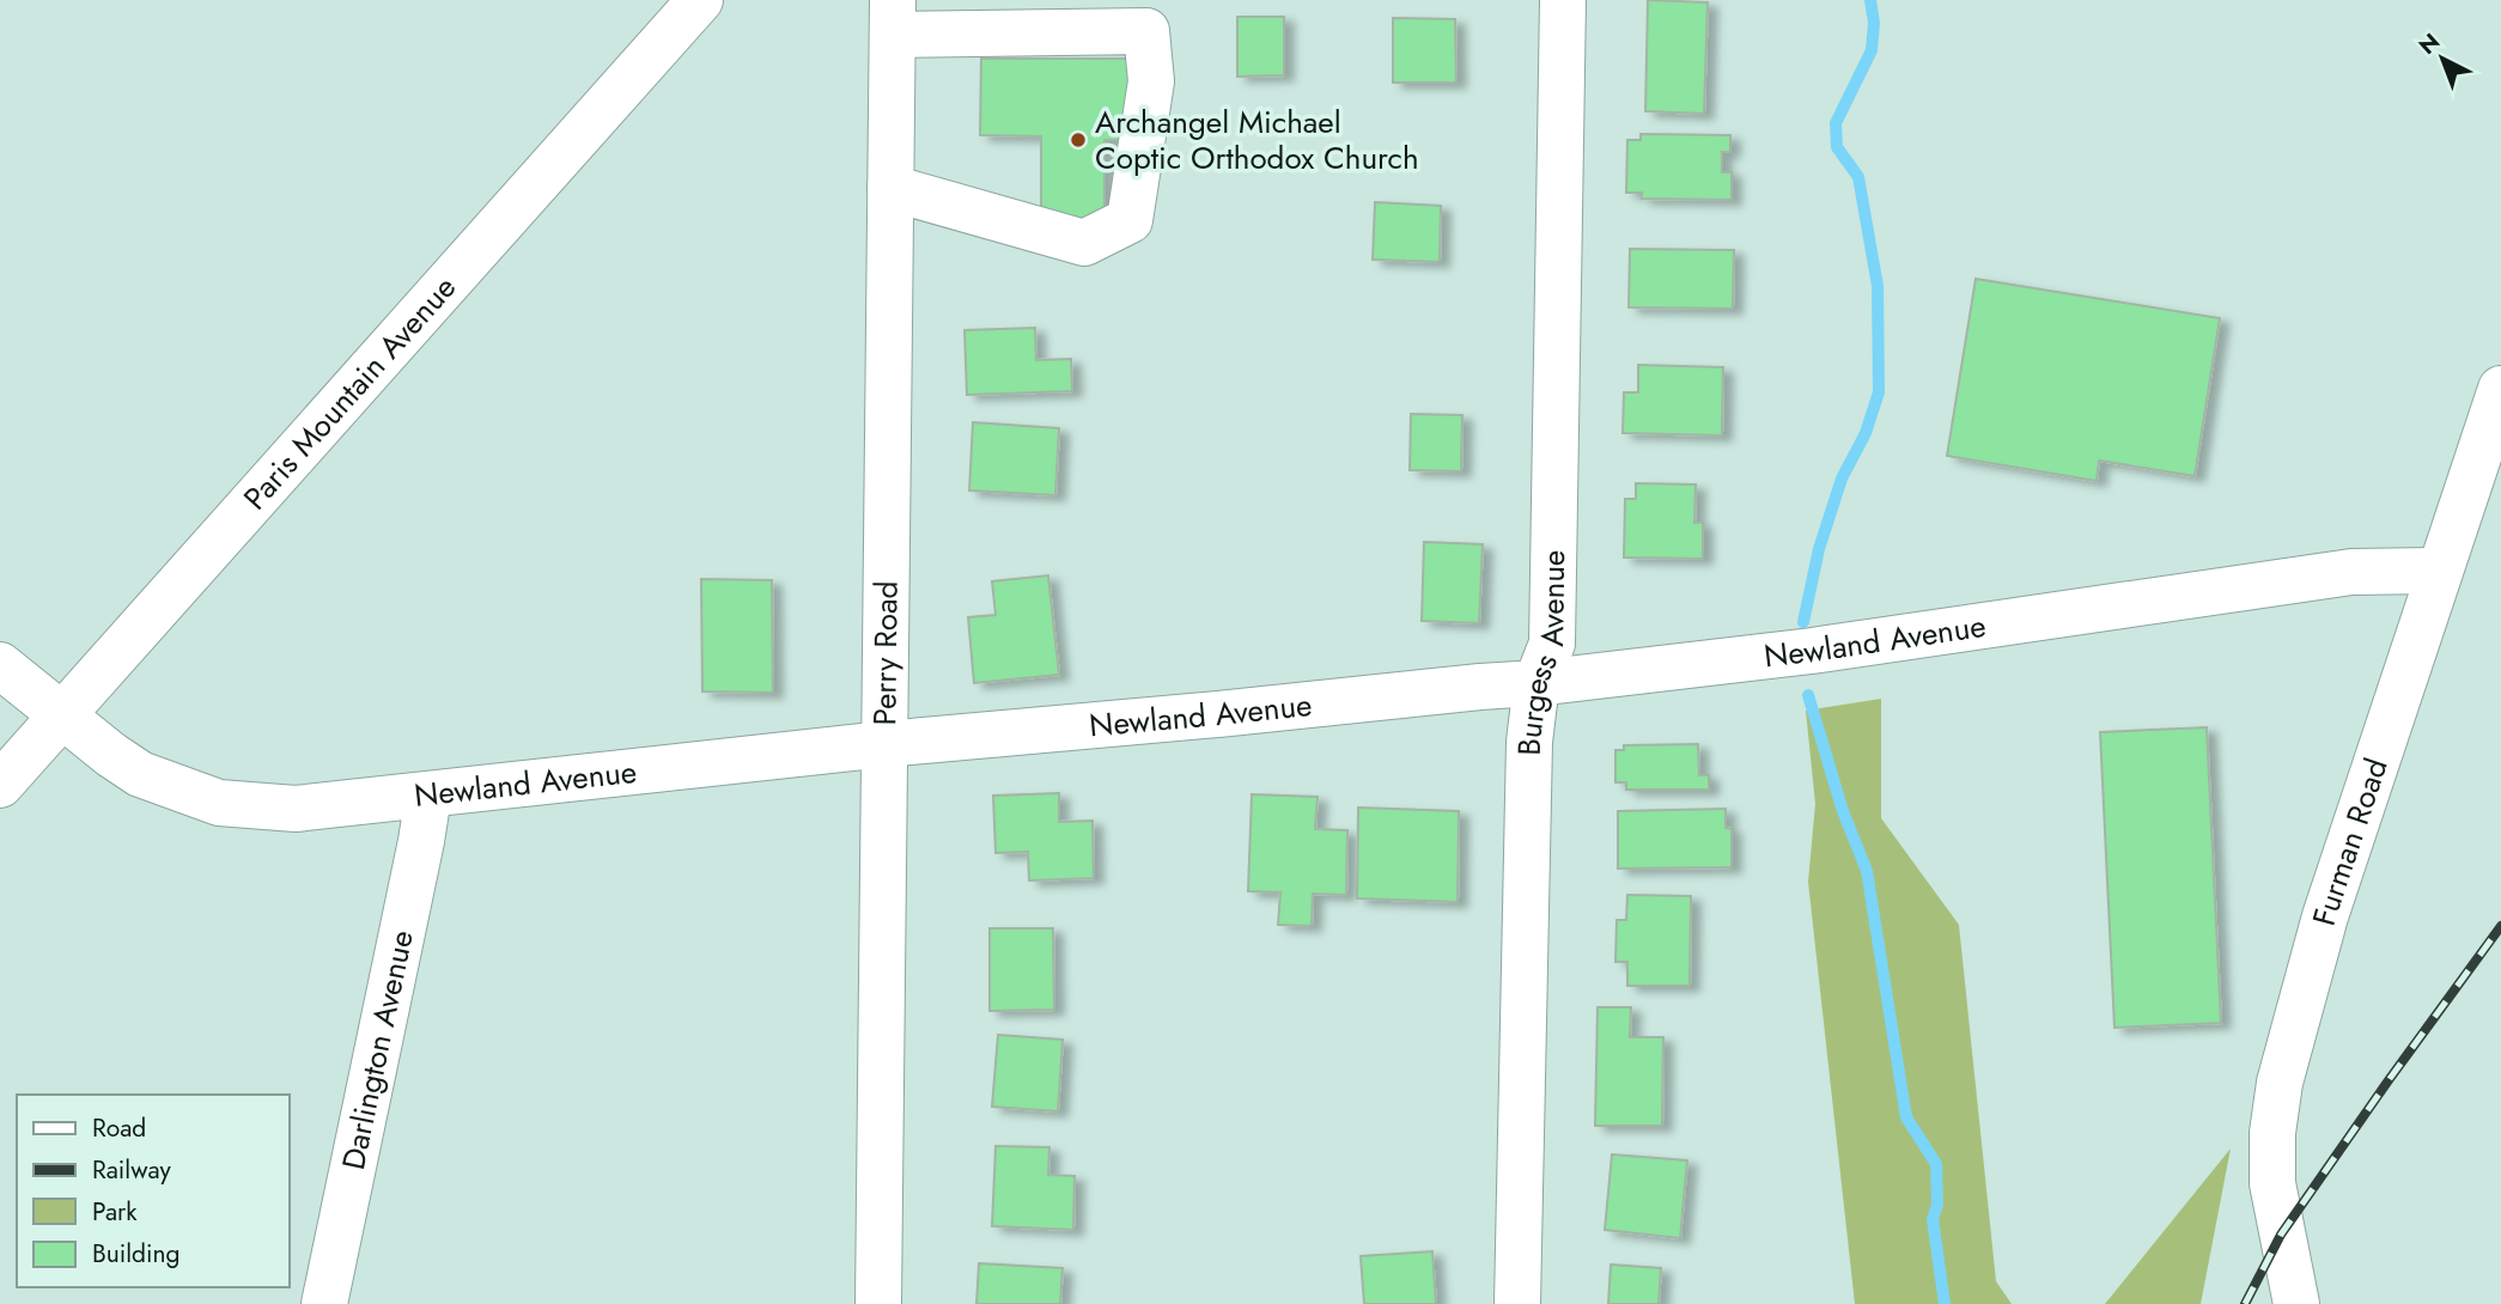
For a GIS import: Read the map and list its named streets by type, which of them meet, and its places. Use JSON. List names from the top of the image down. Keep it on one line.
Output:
{"streets":{"street":["Paris Mountain Avenue","Newland Avenue","Perry Road","Burgess Avenue","Furman Road","Darlington Avenue"]},"crossings":[["Paris Mountain Avenue","Newland Avenue"],["Newland Avenue","Perry Road"],["Newland Avenue","Burgess Avenue"],["Newland Avenue","Furman Road"],["Newland Avenue","Darlington Avenue"]],"places":["Archangel Michael Coptic Orthodox Church"],"legend":["Road","Railway","Park","Building"],"north":"top left"}
